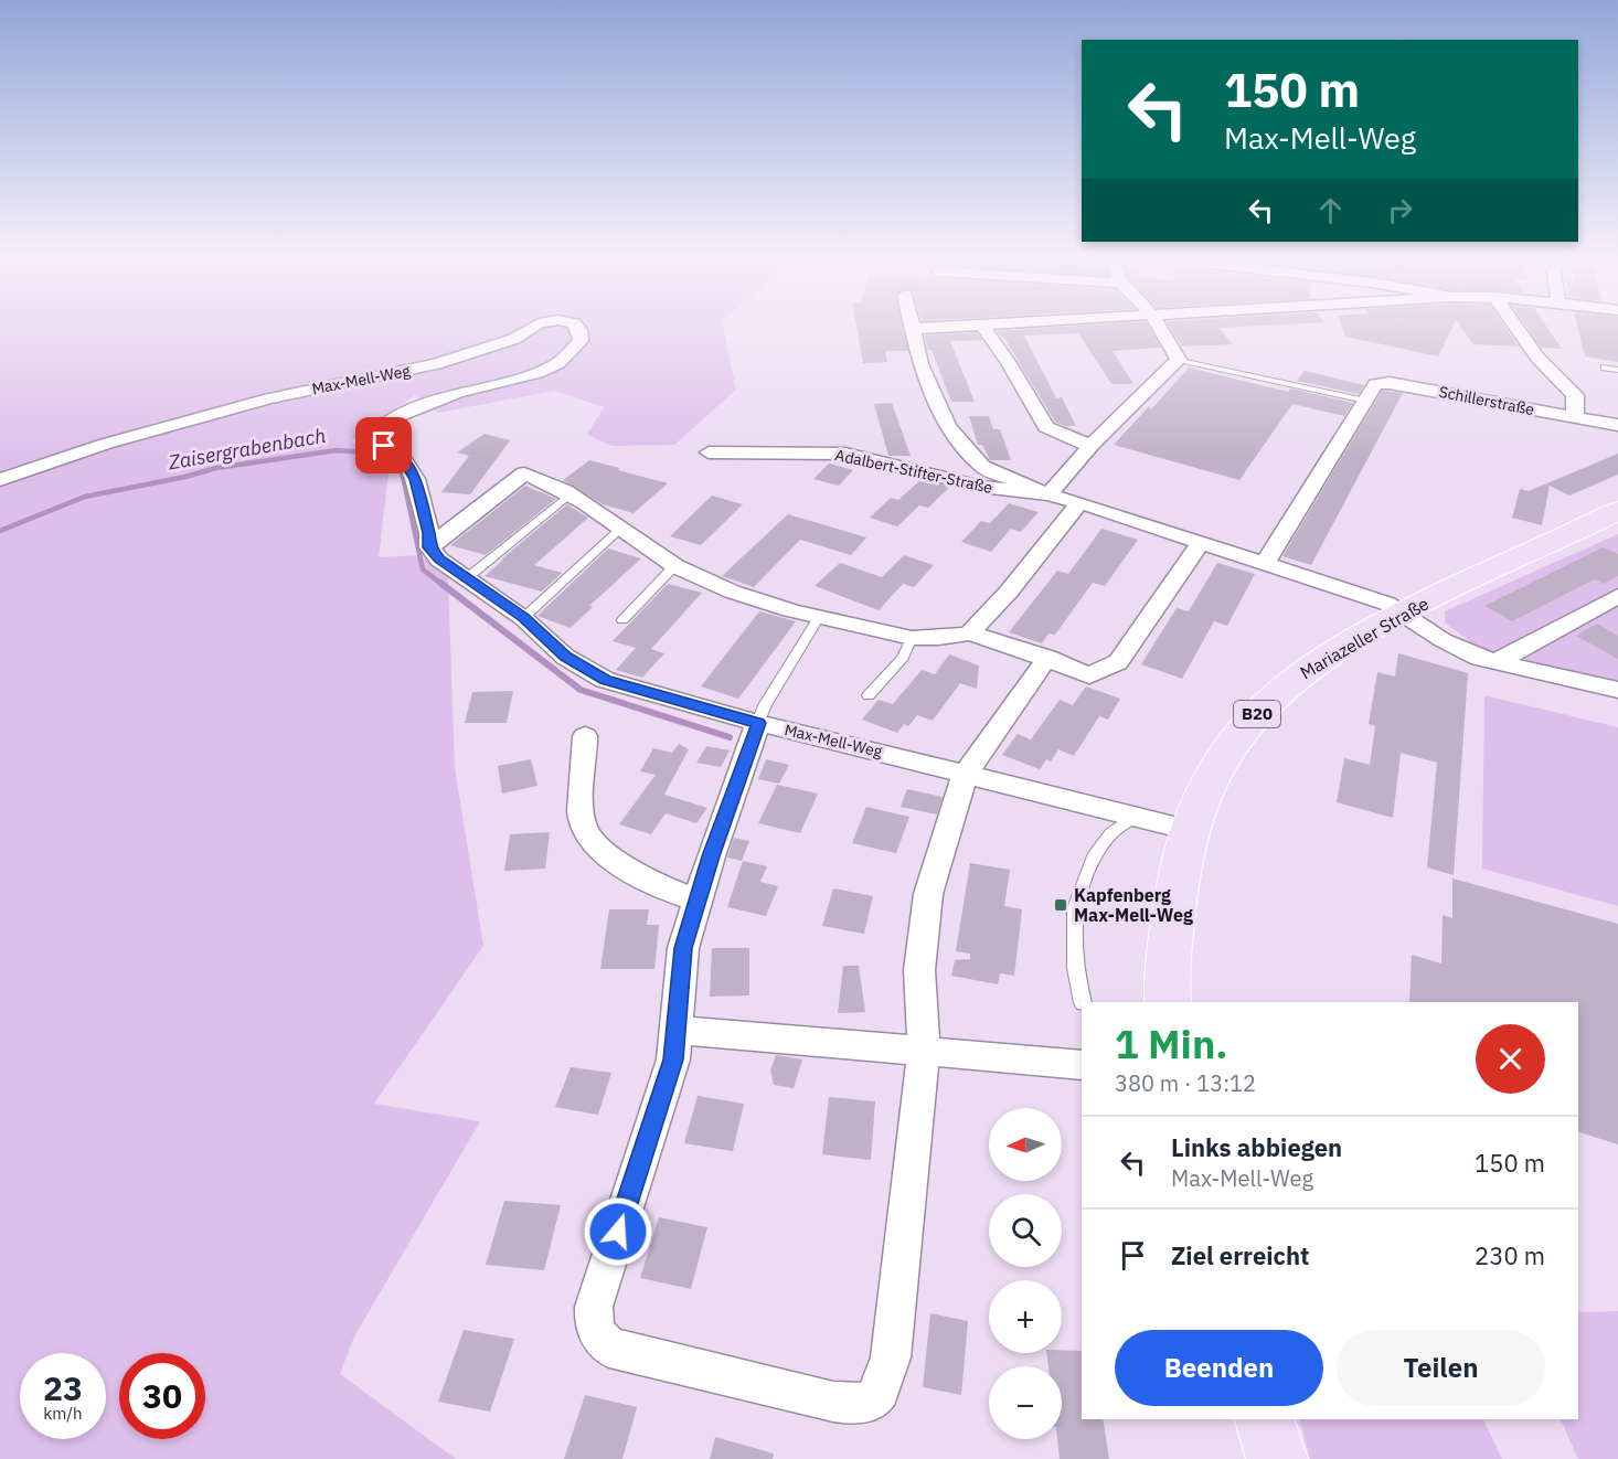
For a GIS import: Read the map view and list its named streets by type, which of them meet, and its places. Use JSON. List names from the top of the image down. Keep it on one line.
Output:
{"streets":{"main road":["Mariazeller Straße","B20"],"street":["Max-Mell-Weg","Schillerstraße","Adalbert-Stifter-Straße"]},"crossings":[["Max-Mell-Weg","Mariazeller Straße"],["Schillerstraße","Adalbert-Stifter-Straße"],["Adalbert-Stifter-Straße","Mariazeller Straße"]],"water":["Zaisergrabenbach"],"places":{"transit":["Kapfenberg Max-Mell-Weg"]},"north":"left","page":{"turn":["150 m","Max-Mell-Weg"],"heading":["1 Min.","380 m · 13:12"],"map_buttons":["+","−"],"list":[{"name":"Links abbiegen","note":"Max-Mell-Weg","value":"150 m"},{"name":"Ziel erreicht","value":"230 m"}],"buttons":["Beenden","Teilen"],"speed":"23 km/h","limit":"30"}}
